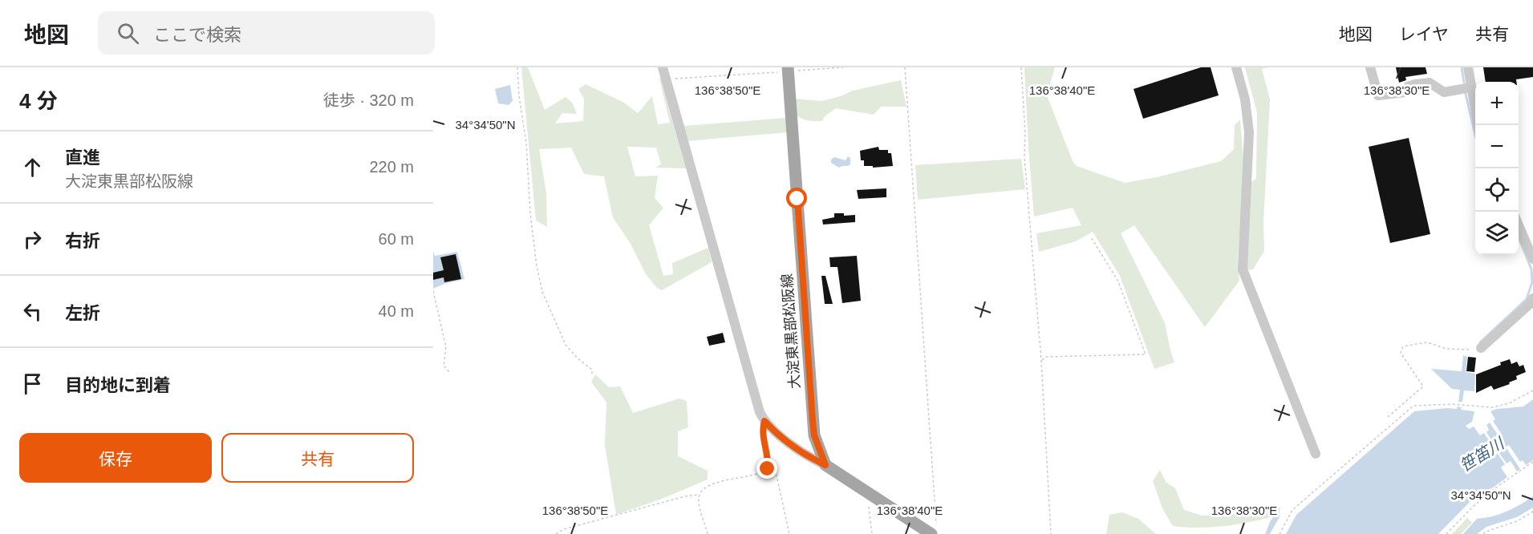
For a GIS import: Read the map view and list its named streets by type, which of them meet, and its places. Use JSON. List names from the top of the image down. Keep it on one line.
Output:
{"streets":{"main road":["大淀東黒部松阪線"]},"water":["笹笛川"],"page":{"header":"地図","search":"ここで検索","nav":["地図","レイヤ","共有"],"heading":["4 分","徒歩 · 320 m"],"map_buttons":["+","−"],"list":[["直進","大淀東黒部松阪線","220 m"],["右折","60 m"],["左折","40 m"],"目的地に到着"],"buttons":["保存","共有"]},"coordinates":["136°38'50\"E","136°38'40\"E","136°38'30\"E","34°34'50\"N"]}
